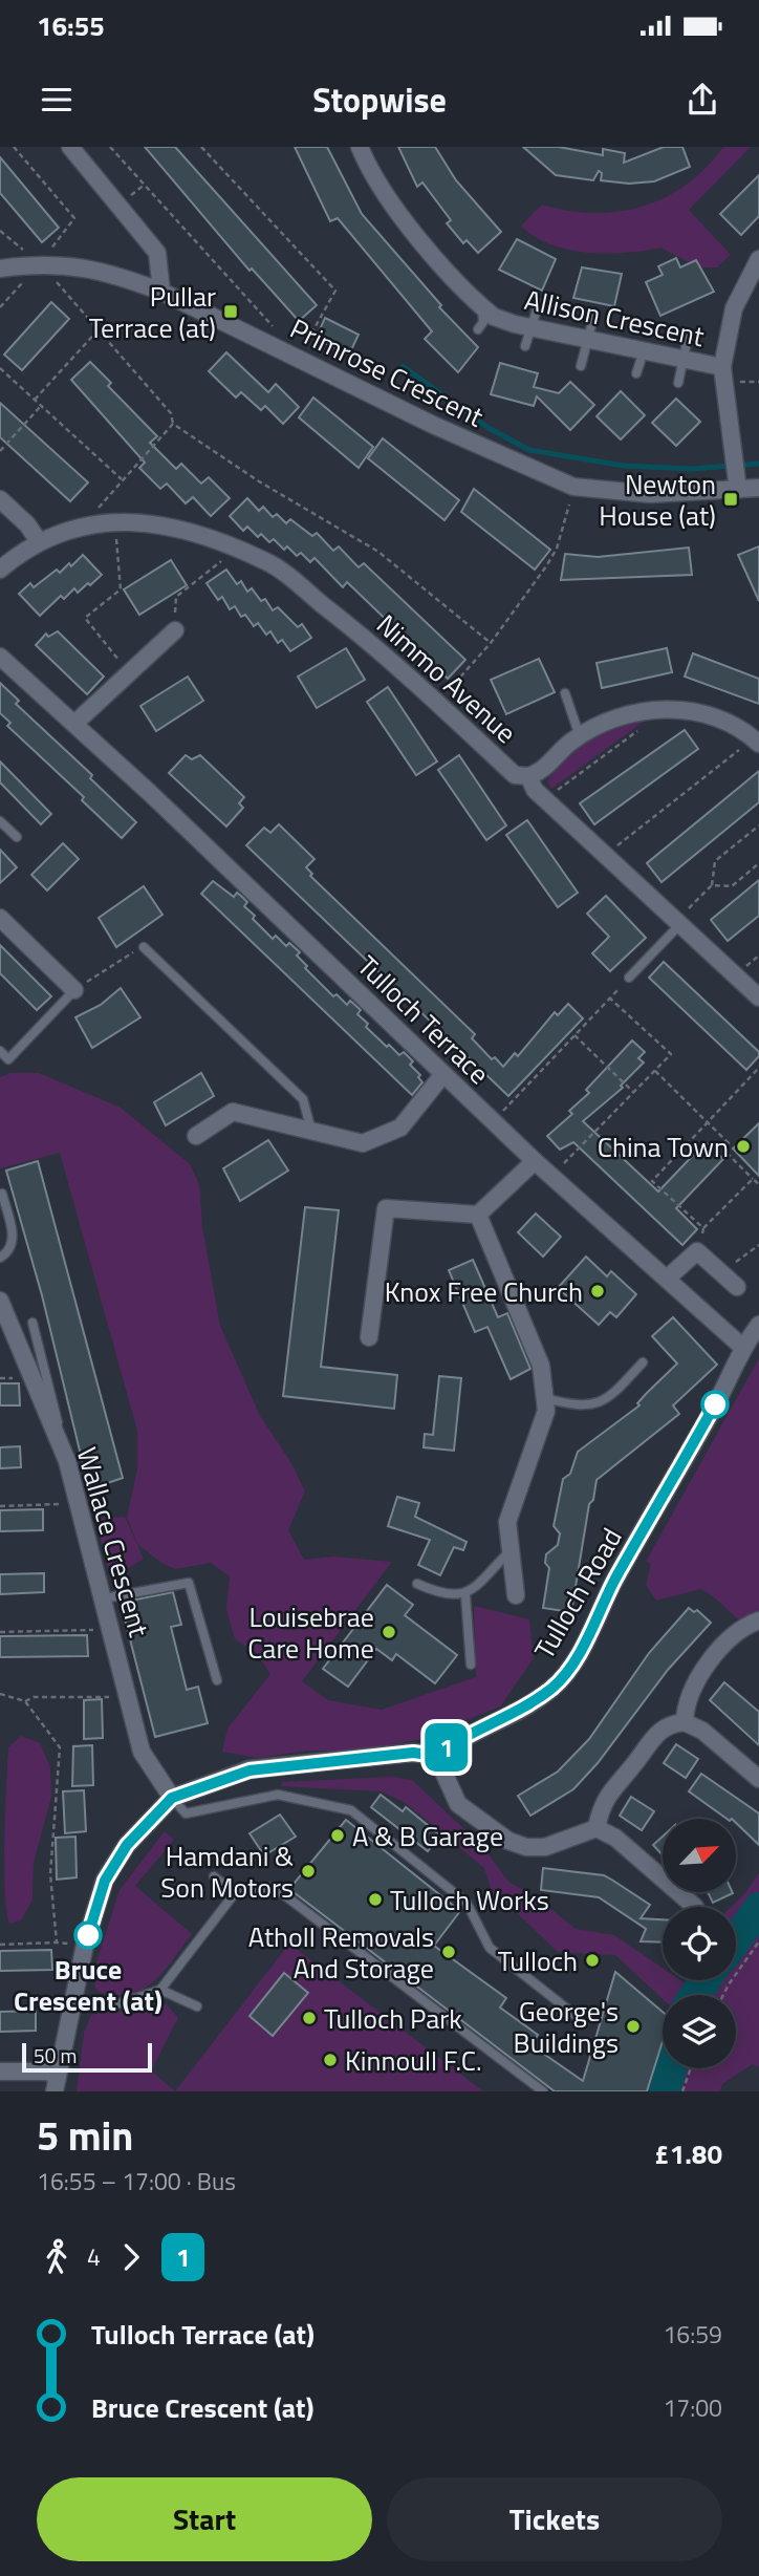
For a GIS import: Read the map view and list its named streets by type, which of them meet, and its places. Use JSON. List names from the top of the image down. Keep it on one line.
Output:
{"streets":{"street":["Allison Crescent","Primrose Crescent","Nimmo Avenue","Tulloch Terrace","Wallace Crescent","Tulloch Road"]},"crossings":[["Tulloch Terrace","Tulloch Road"]],"places":{"transit":["Pullar Terrace (at)","Newton House (at)"],"other":["China Town","Knox Free Church","Louisebrae Care Home","A & B Garage","Hamdani & Son Motors","Tulloch Works","Bruce Crescent (at)","Atholl Removals And Storage","Tulloch","Tulloch Park","George's Buildings","Kinnoull F.C."]},"lines":["bus line 1"],"scale_bar":"50 m","north":"top right","page":{"status":"16:55","header":"Stopwise","on_map":"1","scale":"50 m","heading":["5 min","16:55 – 17:00 · Bus","£1.80"],"legs":["4","1"],"list":[{"name":"Tulloch Terrace (at)","value":"16:59"},{"name":"Bruce Crescent (at)","value":"17:00"}],"buttons":["Start","Tickets"]}}
